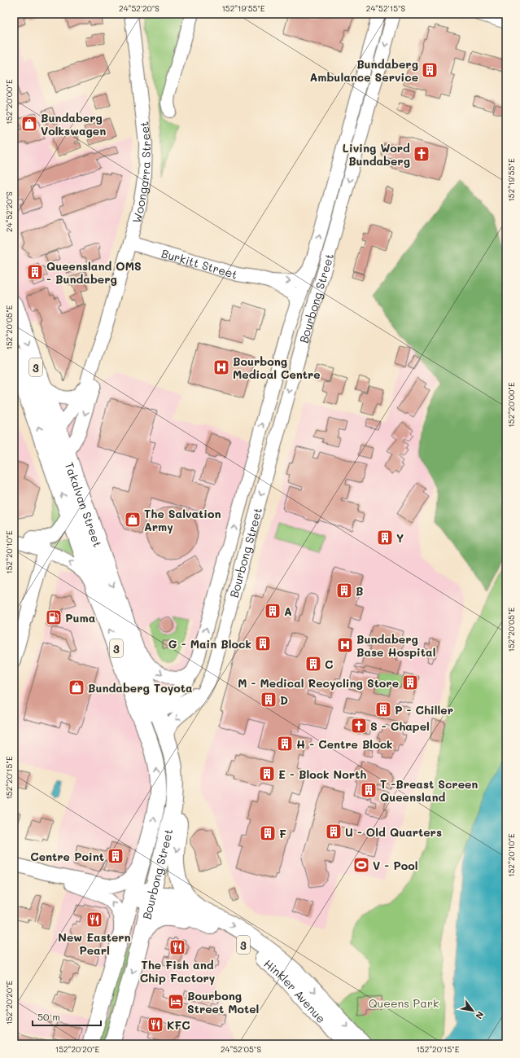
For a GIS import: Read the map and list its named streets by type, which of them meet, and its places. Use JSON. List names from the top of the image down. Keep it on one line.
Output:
{"streets":{"highway":["3","Takalvan Street"],"main road":["Bourbong Street","Hinkler Avenue"],"street":["Woongarra Street","Burkitt Street"]},"crossings":[["Woongarra Street","Burkitt Street"],["Woongarra Street","Takalvan Street"],["Burkitt Street","Bourbong Street"],["Bourbong Street","3"],["Bourbong Street","Takalvan Street"],["Bourbong Street","Hinkler Avenue"],["3","Hinkler Avenue"]],"parks":["Queens Park"],"places":{"building":["Bundaberg Ambulance Service","Queensland OMS - Bundaberg","Y","B","A","G - Main Block","C","M - Medical Recycling Store","D","P - Chiller","H - Centre Block","E - Block North","T -Breast Screen Queensland","U - Old Quarters","F","Centre Point"],"shop":["Bundaberg Volkswagen","The Salvation Army","Bundaberg Toyota"],"church":["Living Word Bundaberg","S - Chapel"],"hospital":["Bourbong Medical Centre","Bundaberg Base Hospital"],"fuel station":["Puma"],"sports":["V - Pool"],"restaurant":["New Eastern Pearl","The Fish and Chip Factory","KFC"],"hotel":["Bourbong Street Motel"]},"scale_bar":"50 m","north":"bottom right","coordinates":["24°52'20\"S","152°19'55\"E","24°52'15\"S","152°20'00\"E","152°20'05\"E","152°20'10\"E","152°20'15\"E","152°20'20\"E","24°52'05\"S"]}
